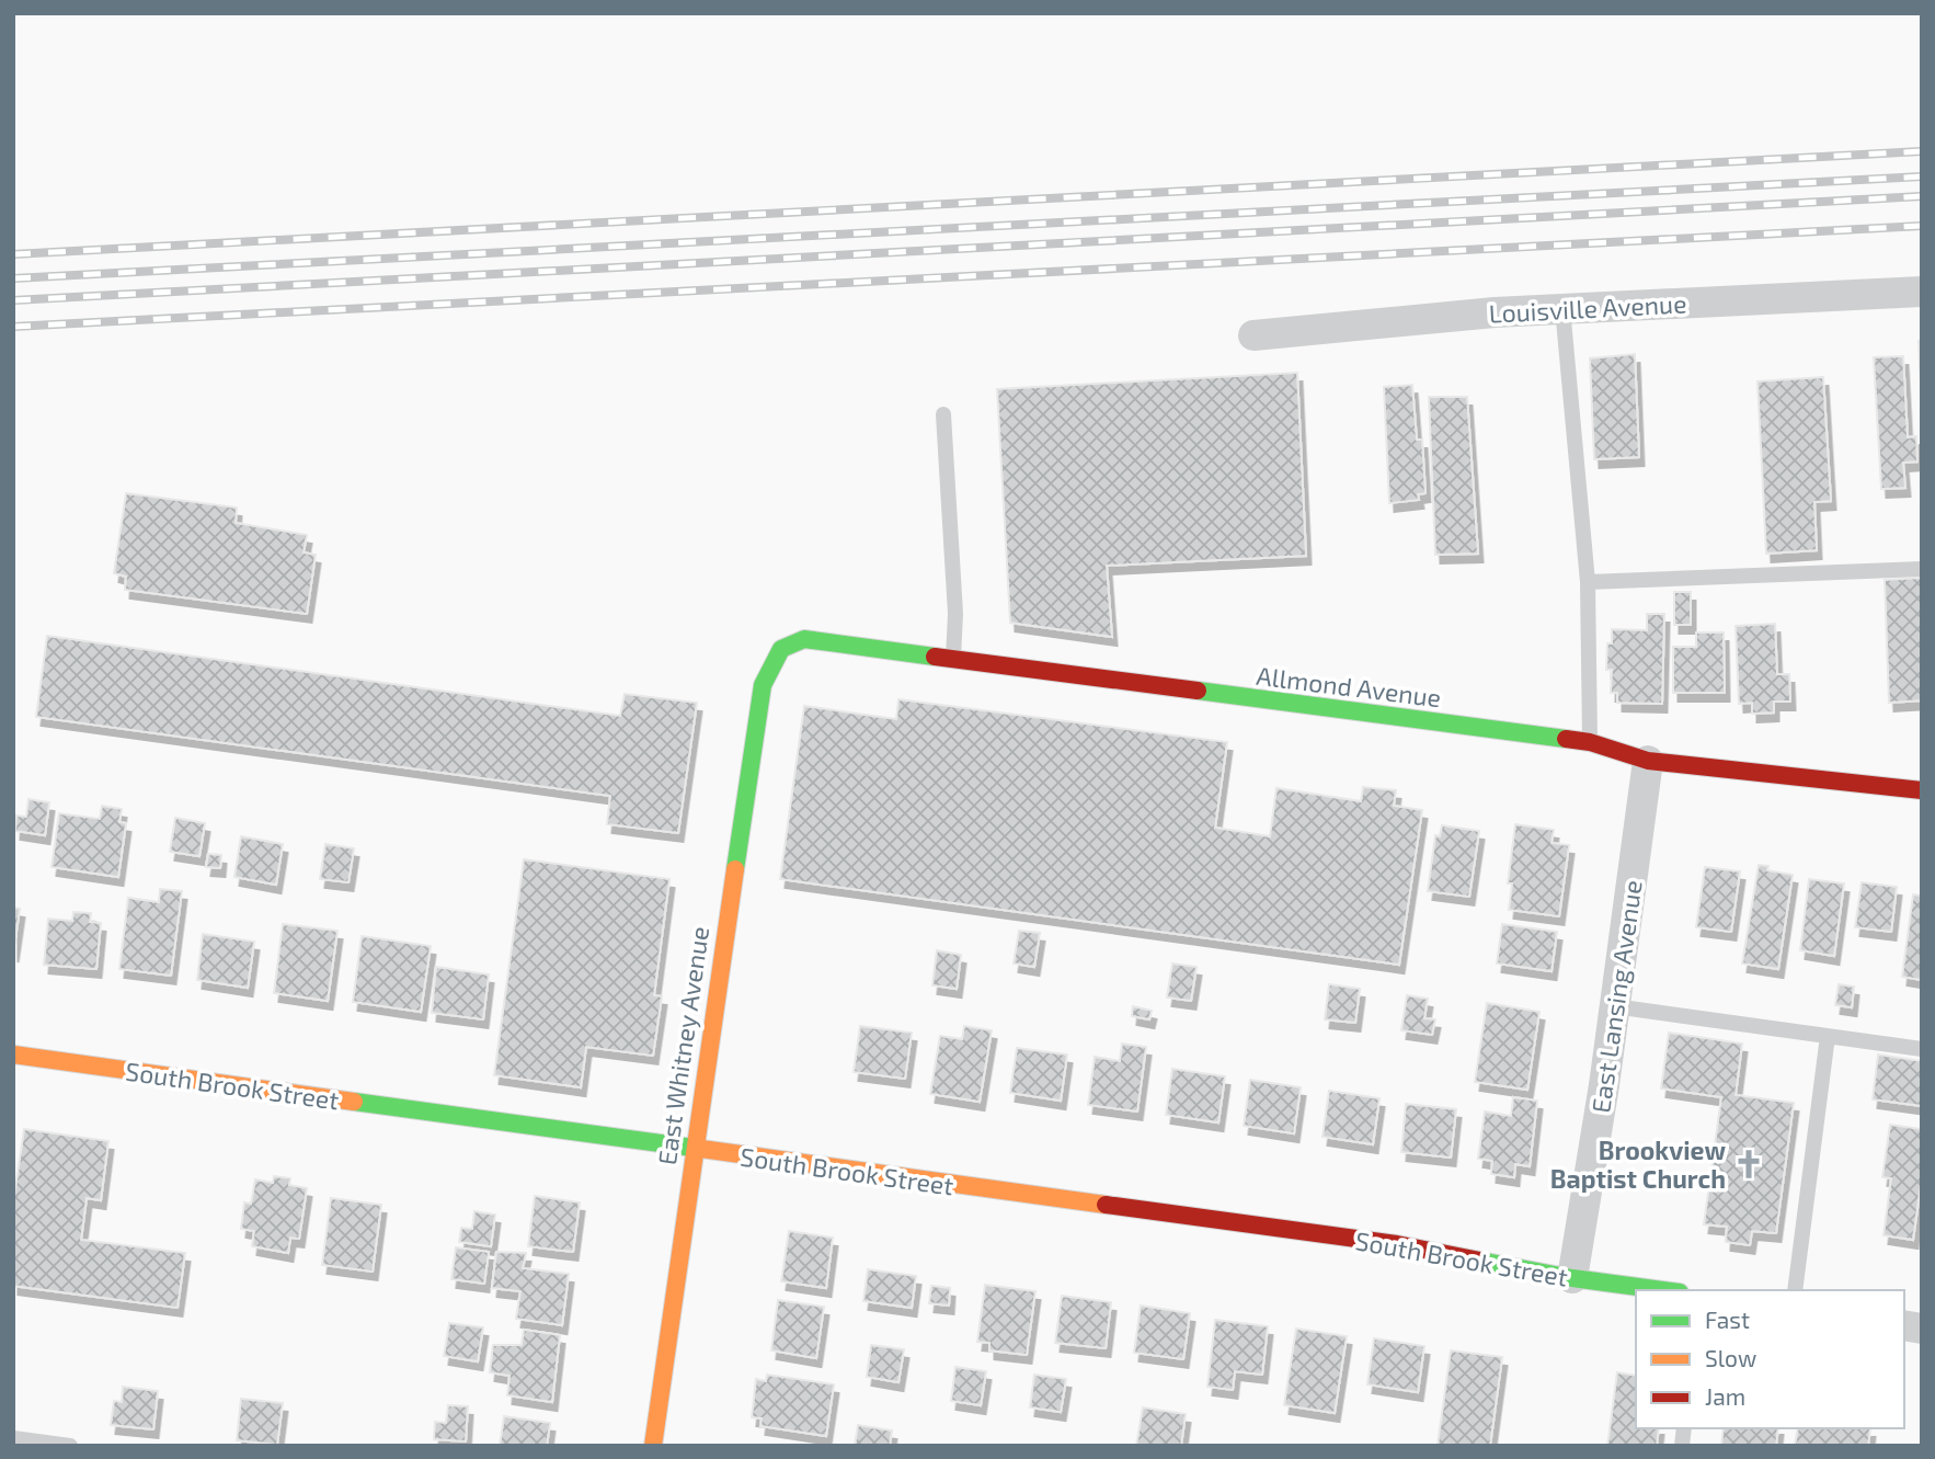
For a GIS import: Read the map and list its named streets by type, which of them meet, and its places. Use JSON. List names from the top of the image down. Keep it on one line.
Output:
{"streets":{"street":["Louisville Avenue","Allmond Avenue","East Lansing Avenue","East Whitney Avenue","South Brook Street"]},"crossings":[["Allmond Avenue","East Lansing Avenue"],["Allmond Avenue","East Whitney Avenue"],["East Lansing Avenue","South Brook Street"],["East Whitney Avenue","South Brook Street"]],"places":{"church":["Brookview Baptist Church"]},"legend":["Fast","Slow","Jam"]}
